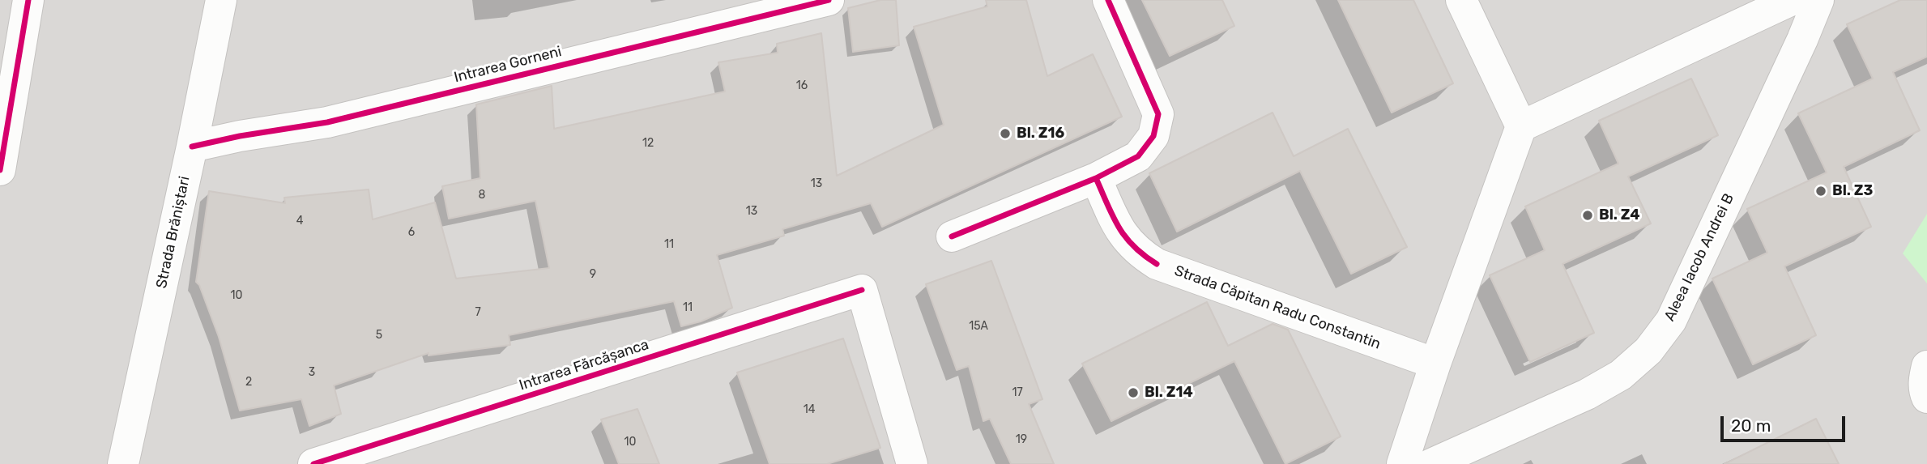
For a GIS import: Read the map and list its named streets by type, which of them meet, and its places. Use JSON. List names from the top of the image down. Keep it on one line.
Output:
{"streets":{"street":["Intrarea Gorneni","Strada Brăniștari","Aleea Iacob Andrei B","Strada Căpitan Radu Constantin","Intrarea Fărcășanca"]},"crossings":[["Intrarea Gorneni","Strada Brăniștari"]],"places":["Bl. Z16","Bl. Z3","Bl. Z4","Bl. Z14"],"house_numbers":["16","12","13","8","13","4","6","11","9","10","11","7","15A","5","3","2","17","14","19","10"],"scale_bar":"20 m"}
